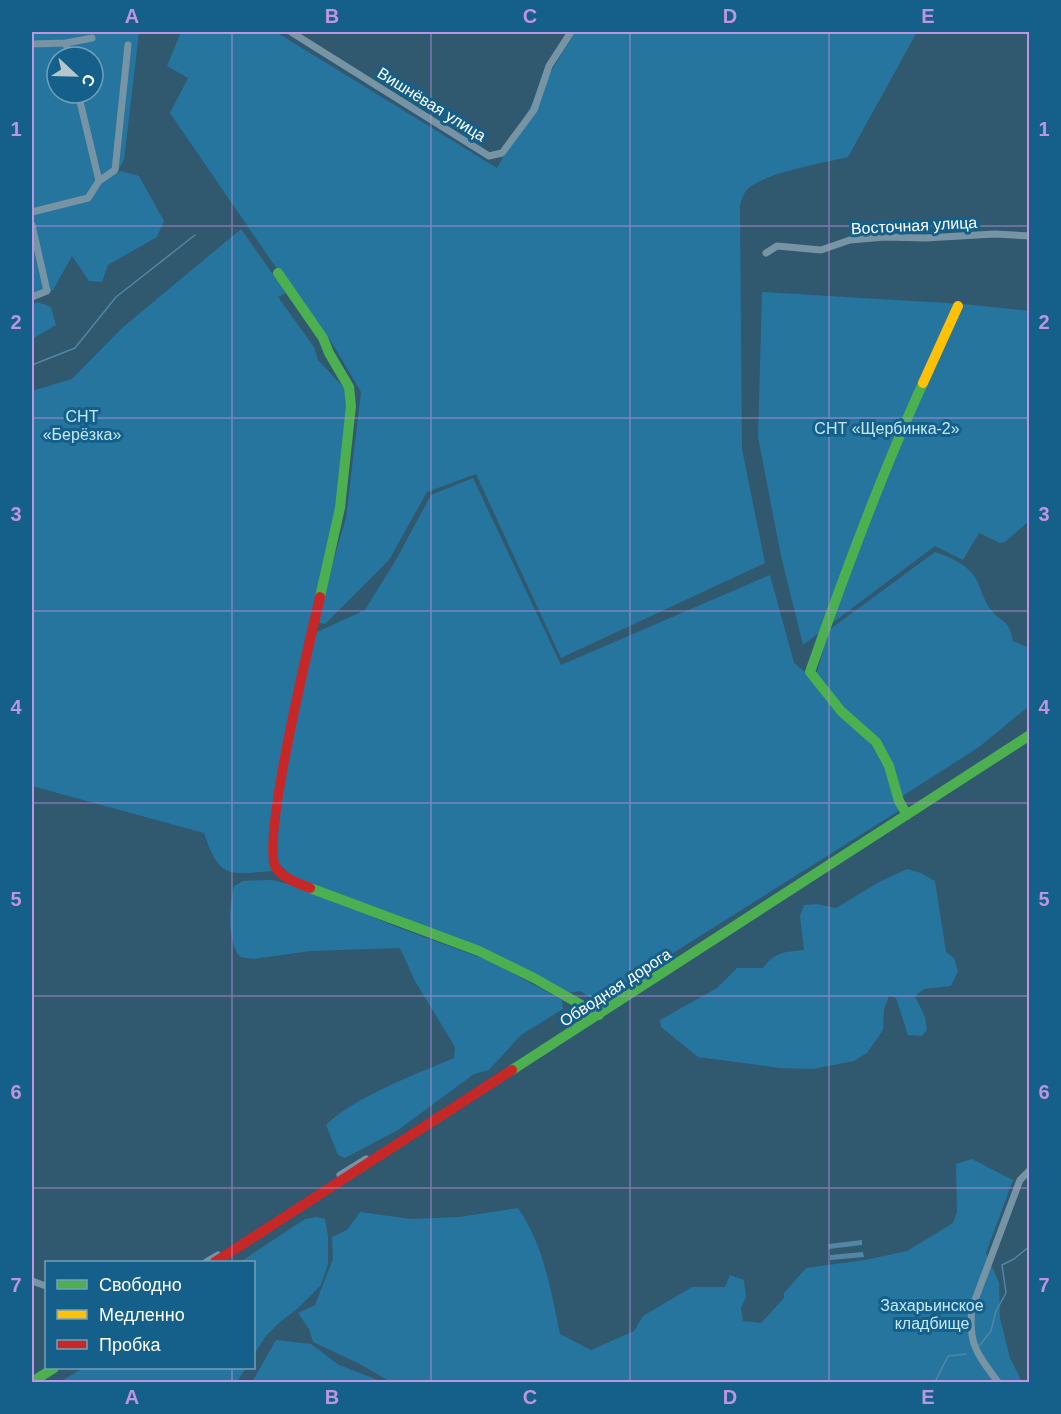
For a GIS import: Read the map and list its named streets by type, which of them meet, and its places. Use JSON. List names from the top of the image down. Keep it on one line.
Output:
{"streets":{"street":["Вишнёвая улица","Восточная улица","Обводная дорога"]},"parks":["СНТ «Берёзка»","СНТ «Щербинка-2»","Захарьинское кладбище"],"legend":["Свободно","Медленно","Пробка"],"north":"right","grid":{"columns":["A","B","C","D","E"],"rows":["1","2","3","4","5","6","7"]}}
